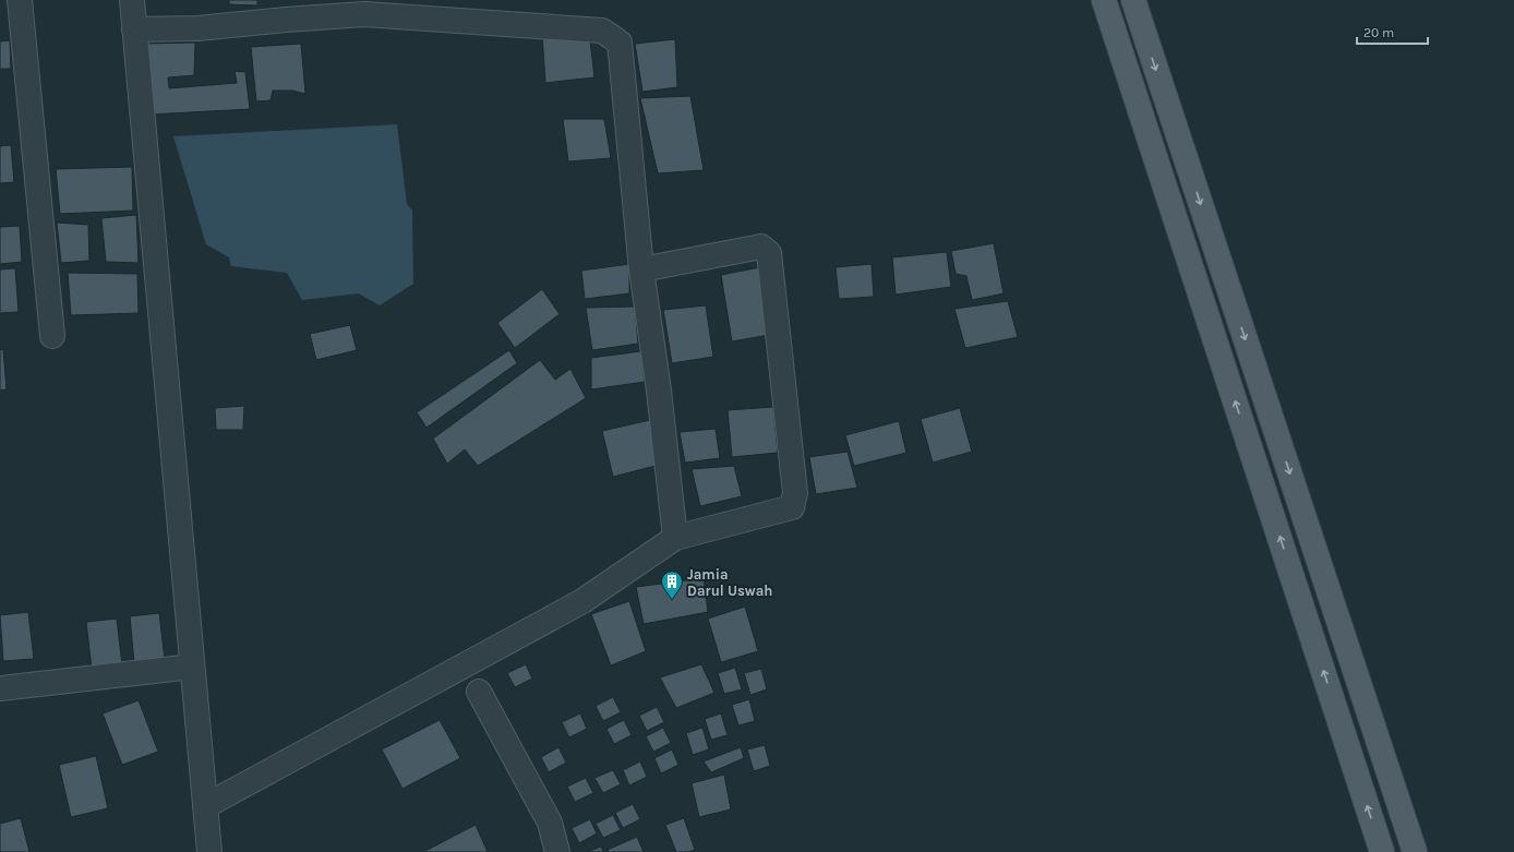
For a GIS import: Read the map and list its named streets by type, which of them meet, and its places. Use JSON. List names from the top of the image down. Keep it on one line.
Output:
{"places":{"building":["Jamia Darul Uswah"]},"scale_bar":"20 m"}
